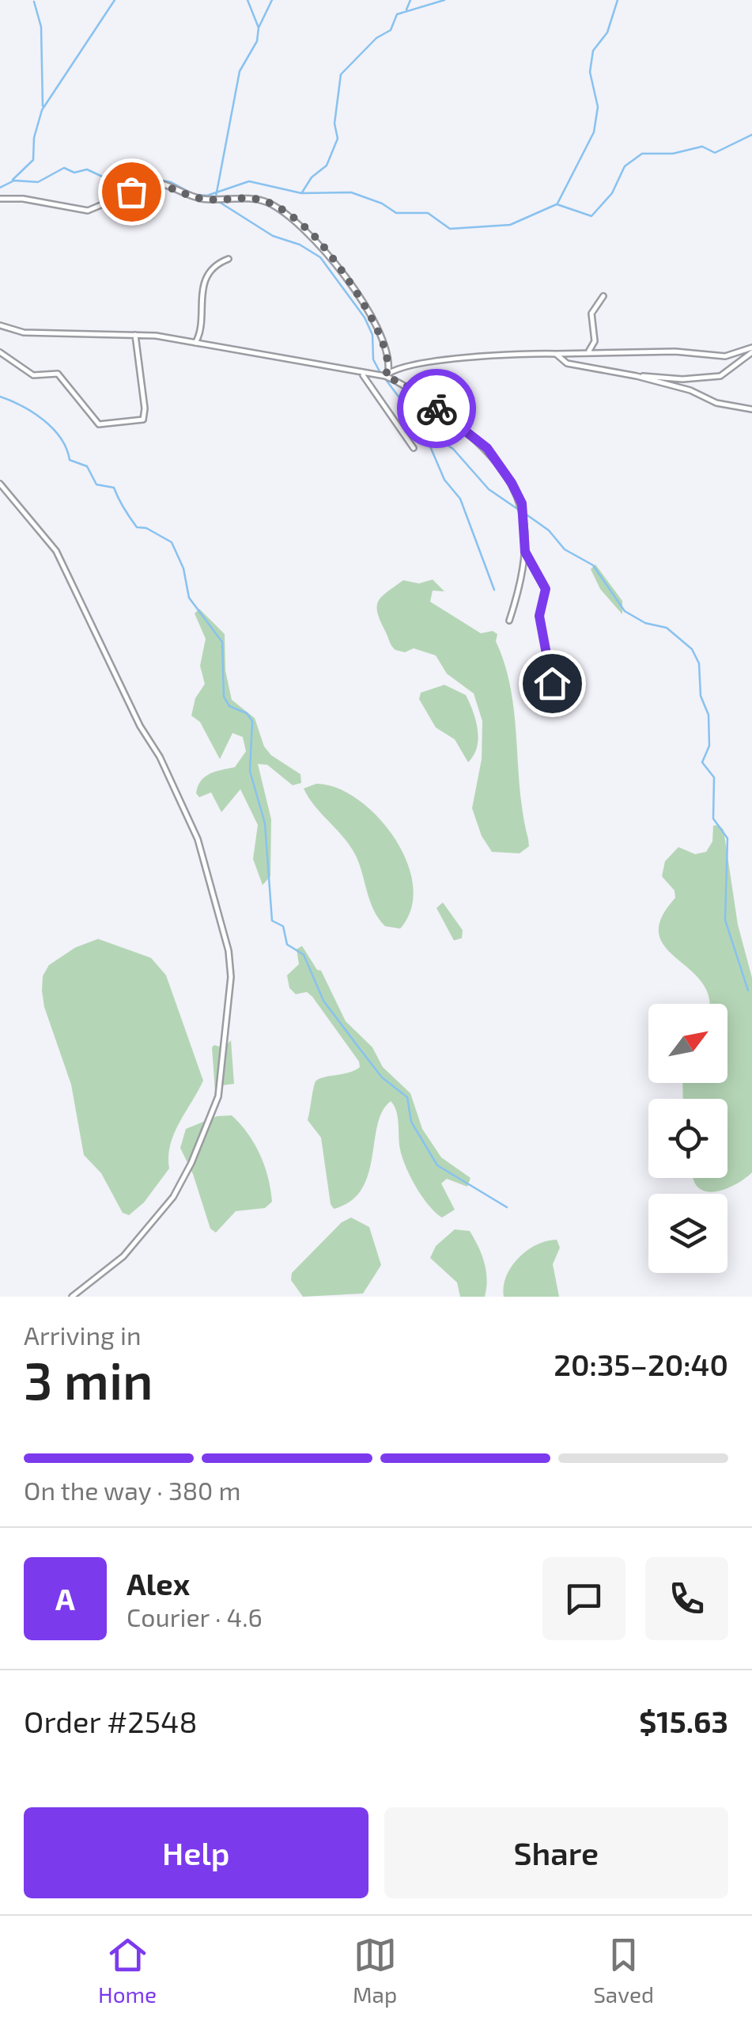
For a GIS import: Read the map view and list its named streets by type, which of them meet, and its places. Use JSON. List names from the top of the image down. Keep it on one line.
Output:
{"north":"top right","page":{"heading":["3 min","Arriving in","20:35–20:40"],"panel":["Alex","Courier · 4.6","Order #2548","$15.63"],"bar":"On the way · 380 m","round":"A","buttons":["Help","Share"],"tabs":["Home","Map","Saved"]}}
